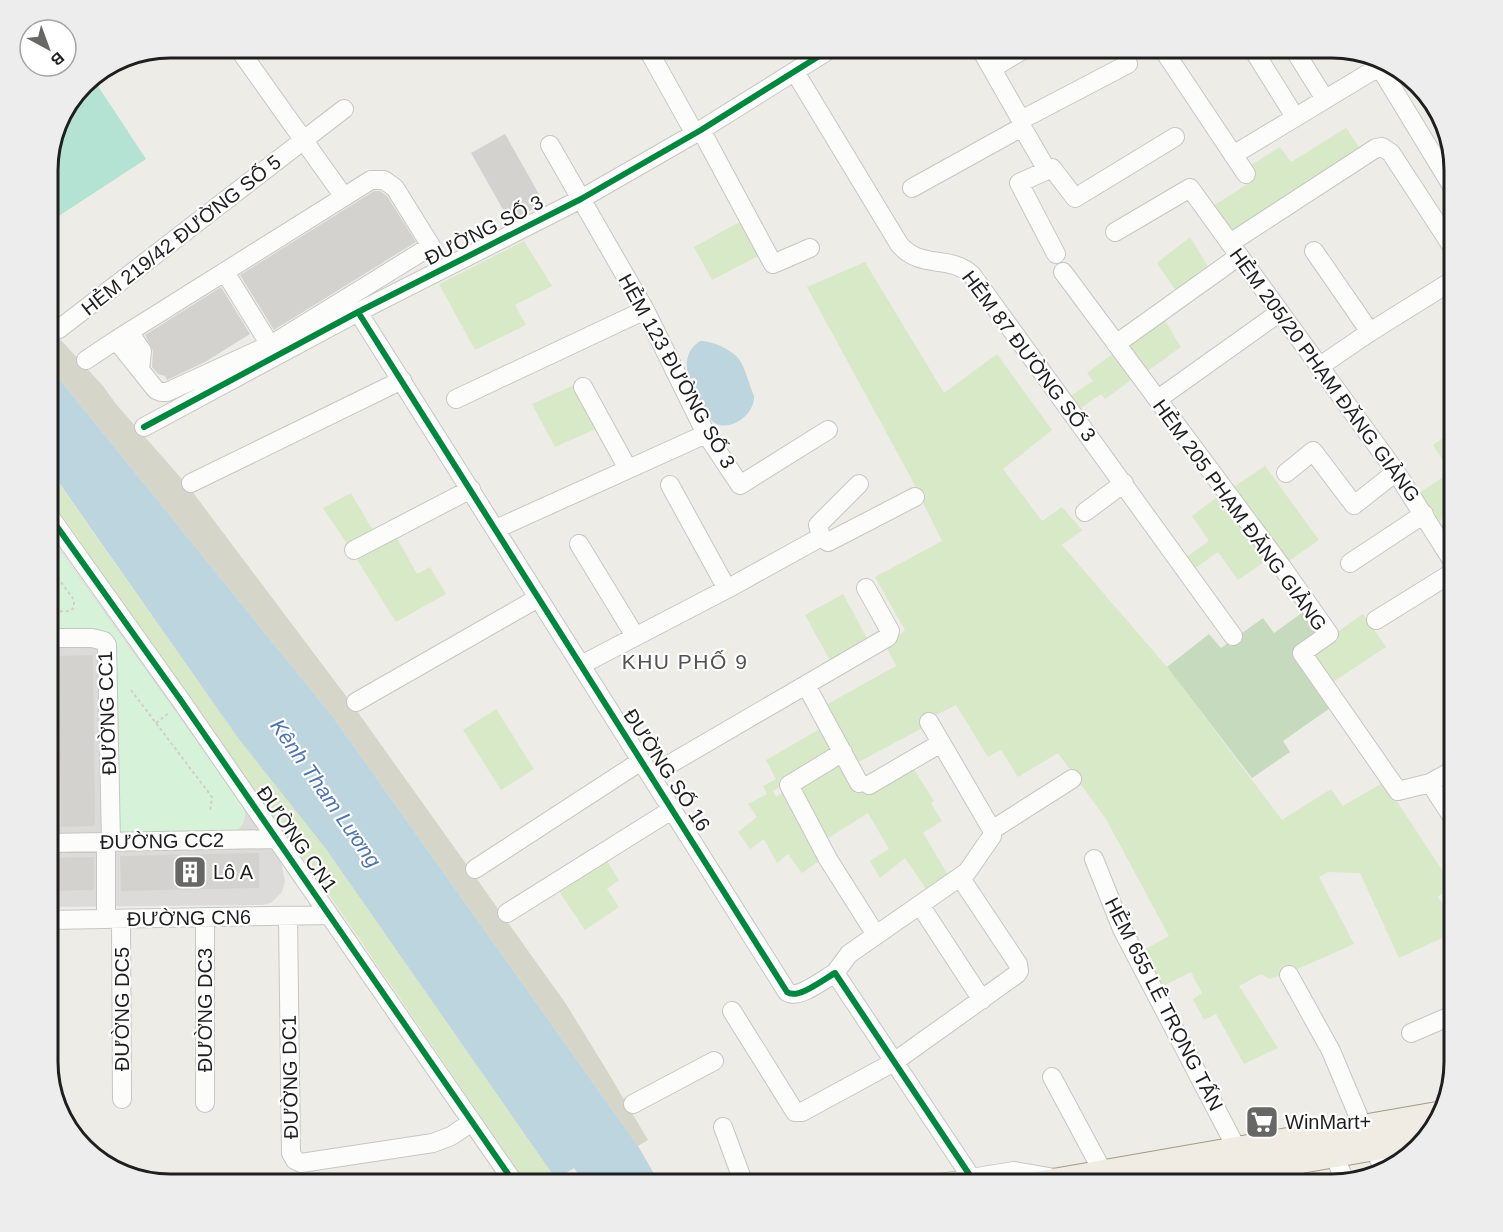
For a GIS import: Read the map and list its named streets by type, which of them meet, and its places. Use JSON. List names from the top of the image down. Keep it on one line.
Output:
{"streets":{"street":["ĐƯỜNG SỐ 3","HẺM 219/42 ĐƯỜNG SỐ 5","HẺM 87 ĐƯỜNG SỐ 3","HẺM 123 ĐƯỜNG SỐ 3","HẺM 205/20 PHẠM ĐĂNG GIẢNG","HẺM 205 PHẠM ĐĂNG GIẢNG","ĐƯỜNG CC1","ĐƯỜNG SỐ 16","ĐƯỜNG CN1","ĐƯỜNG CC2","ĐƯỜNG CN6","HẺM 655 LÊ TRỌNG TẤN","ĐƯỜNG DC5","ĐƯỜNG DC3","ĐƯỜNG DC1"]},"crossings":[["ĐƯỜNG SỐ 3","HẺM 87 ĐƯỜNG SỐ 3"],["ĐƯỜNG SỐ 3","HẺM 123 ĐƯỜNG SỐ 3"],["ĐƯỜNG SỐ 3","ĐƯỜNG SỐ 16"],["ĐƯỜNG CC1","ĐƯỜNG CC2"],["ĐƯỜNG CC1","ĐƯỜNG DC5"],["ĐƯỜNG CN1","ĐƯỜNG CC2"],["ĐƯỜNG CN1","ĐƯỜNG CN6"],["ĐƯỜNG CN1","ĐƯỜNG DC1"],["ĐƯỜNG CC2","ĐƯỜNG DC5"],["ĐƯỜNG CN6","ĐƯỜNG DC5"],["ĐƯỜNG CN6","ĐƯỜNG DC3"],["ĐƯỜNG CN6","ĐƯỜNG DC1"]],"districts":["KHU PHỐ 9"],"water":["Kênh Tham Lương"],"places":{"building":["Lô A"],"supermarket":["WinMart+"]},"north":"bottom right"}
